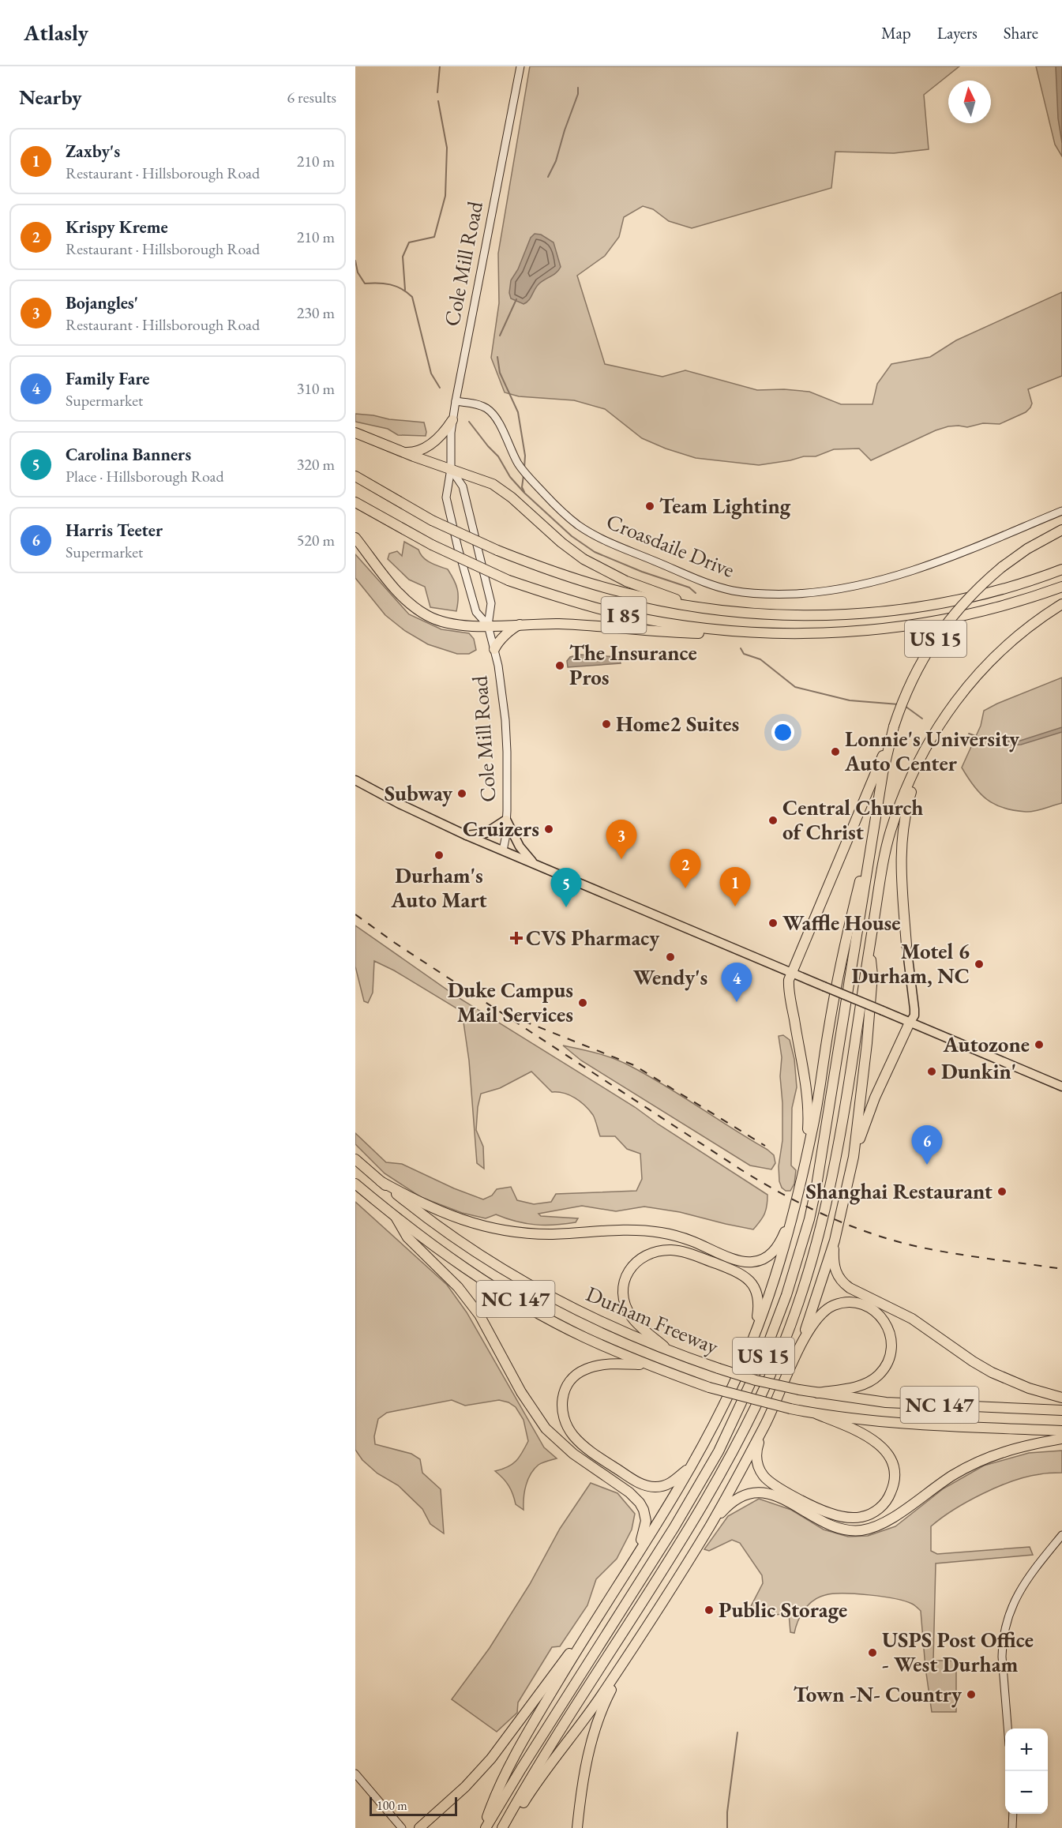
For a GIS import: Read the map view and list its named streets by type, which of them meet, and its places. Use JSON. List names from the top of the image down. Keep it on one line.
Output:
{"streets":{"highway":["I 85","US 15","NC 147","Durham Freeway"],"street":["Cole Mill Road","Croasdaile Drive"]},"crossings":[["Cole Mill Road","Croasdaile Drive"]],"places":{"other":["Team Lighting","The Insurance Pros","Home2 Suites","Lonnie's University Auto Center","Subway","Central Church of Christ","Cruizers","Durham's Auto Mart","Waffle House","Wendy's","Motel 6 Durham, NC","Duke Campus Mail Services","Autozone","Dunkin'","Shanghai Restaurant","Public Storage","USPS Post Office - West Durham","Town -N- Country"],"health":["CVS Pharmacy"]},"scale_bar":"100 m","north":"top","page":{"header":"Atlasly","nav":["Map","Layers","Share"],"heading":["Nearby","6 results"],"list":[{"mark":"1","name":"Zaxby's","note":"Restaurant · Hillsborough Road","value":"210 m"},{"mark":"2","name":"Krispy Kreme","note":"Restaurant · Hillsborough Road","value":"210 m"},{"mark":"3","name":"Bojangles'","note":"Restaurant · Hillsborough Road","value":"230 m"},{"mark":"4","name":"Family Fare","note":"Supermarket","value":"310 m"},{"mark":"5","name":"Carolina Banners","note":"Place · Hillsborough Road","value":"320 m"},{"mark":"6","name":"Harris Teeter","note":"Supermarket","value":"520 m"}],"pins":["3","2","1","5","4","6"],"map_buttons":["+","−"],"scale":"100 m"}}
